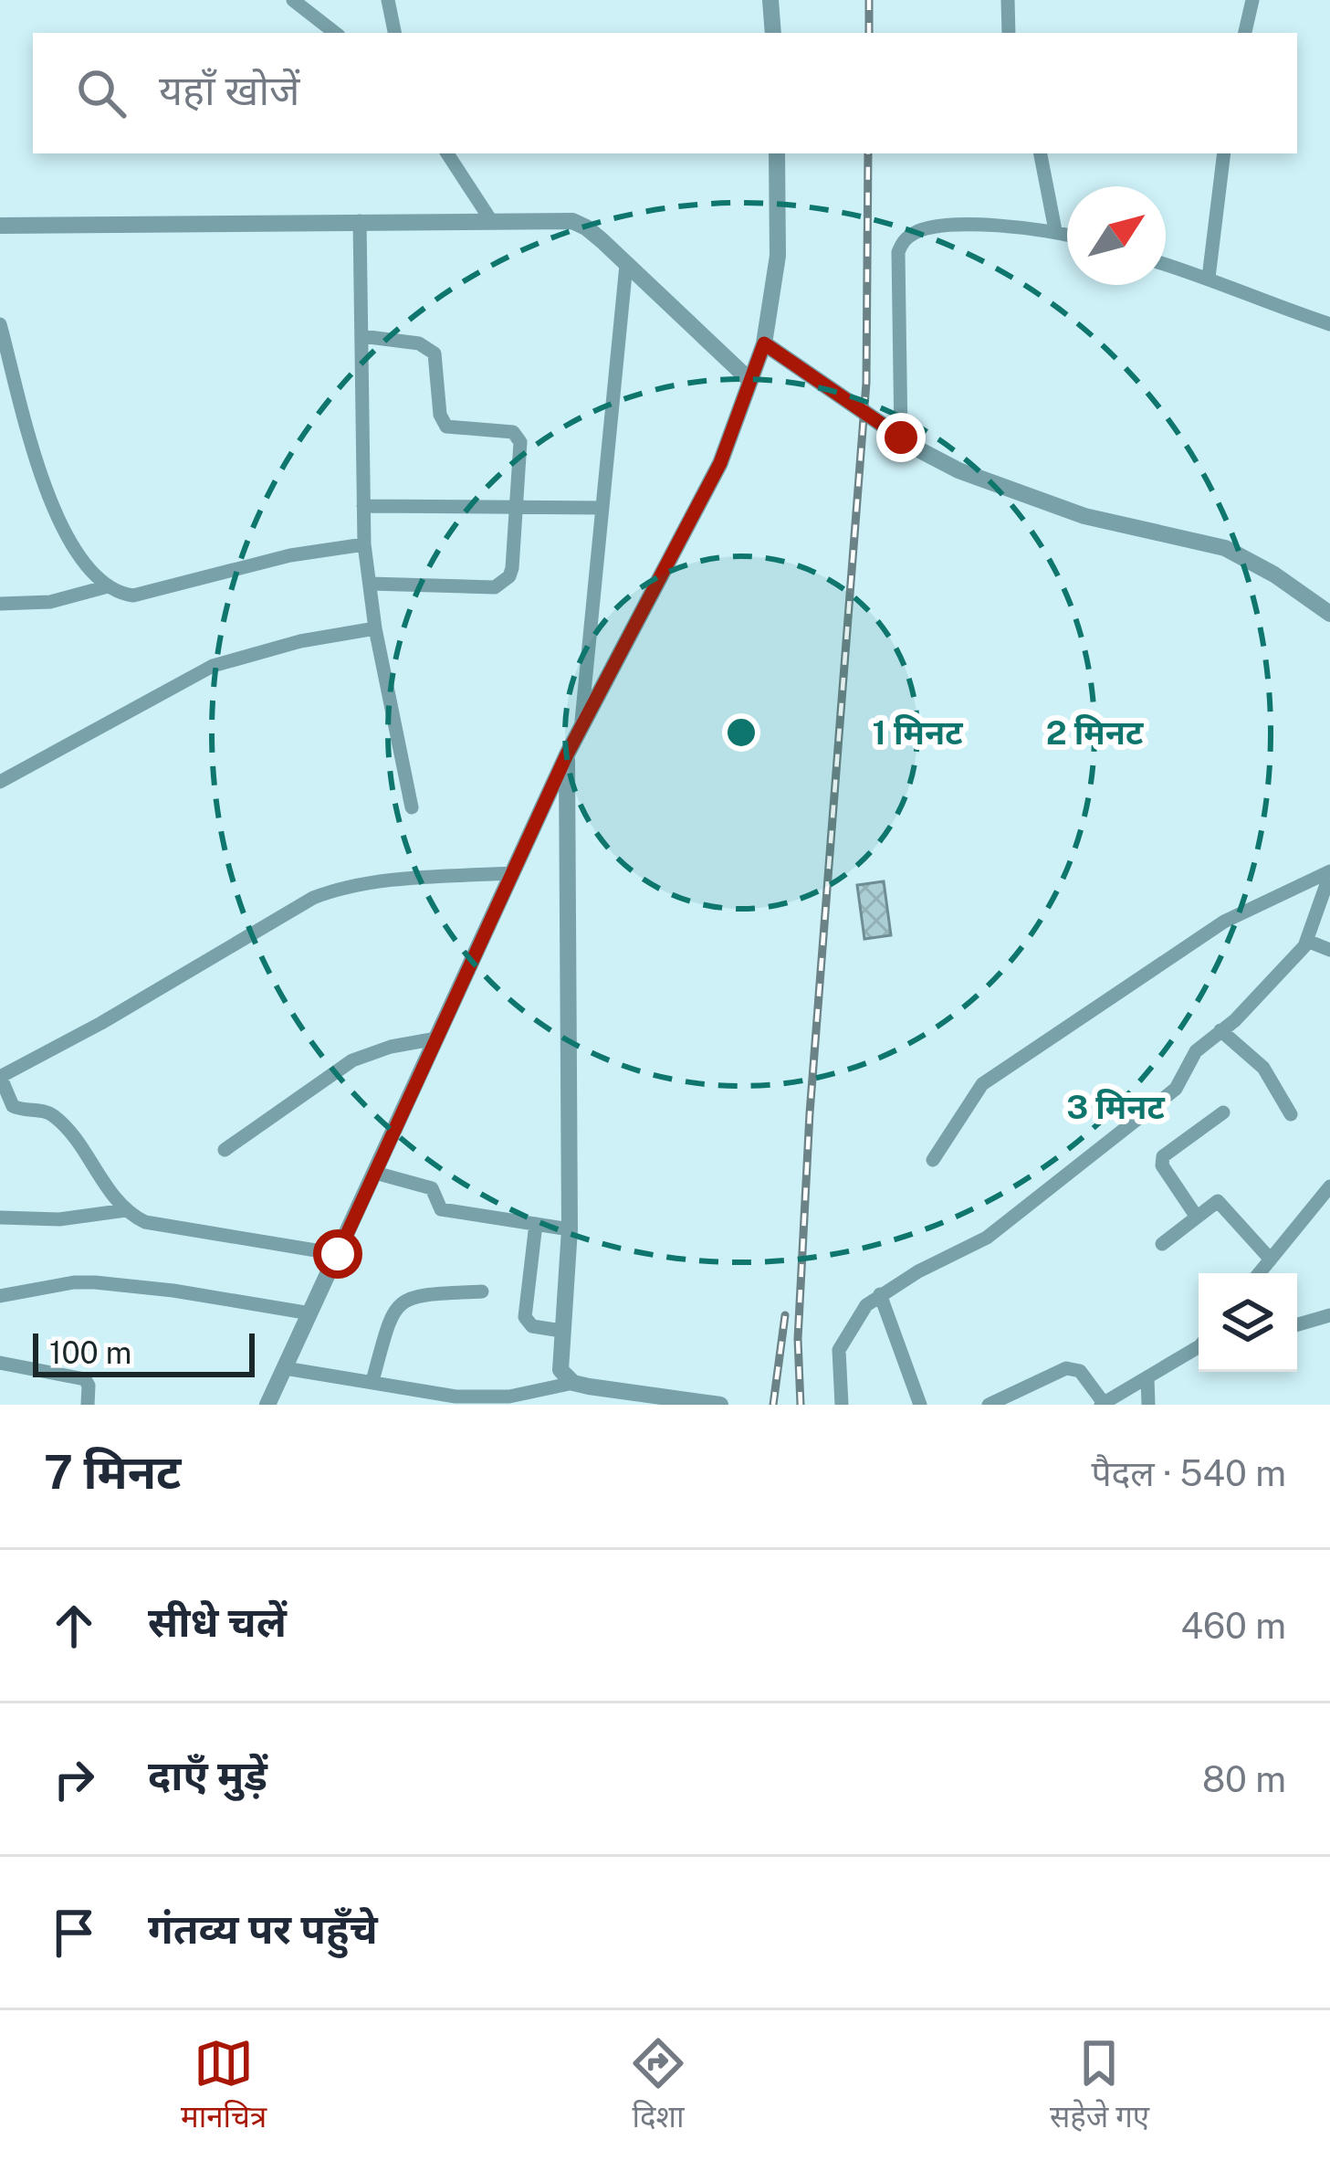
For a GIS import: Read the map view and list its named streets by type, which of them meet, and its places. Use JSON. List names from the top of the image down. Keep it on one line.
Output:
{"scale_bar":"100 m","north":"top right","page":{"search":"यहाँ खोजें","scale":"100 m","heading":["7 मिनट","पैदल · 540 m"],"list":[["सीधे चलें","460 m"],["दाएँ मुड़ें","80 m"],"गंतव्य पर पहुँचे"],"nav":["मानचित्र","दिशा","सहेजे गए"]},"rings":["1 मिनट","2 मिनट","3 मिनट"]}
